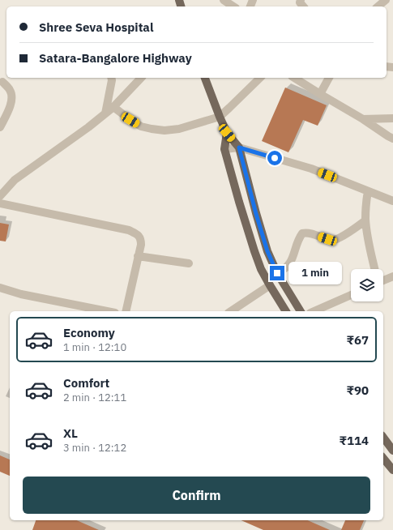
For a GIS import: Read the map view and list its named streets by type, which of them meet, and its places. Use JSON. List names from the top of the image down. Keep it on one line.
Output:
{"page":{"banner":["Shree Seva Hospital","Satara-Bangalore Highway"],"bubble":"1 min","list":[{"name":"Economy","note":"1 min · 12:10","value":"₹67"},{"name":"Comfort","note":"2 min · 12:11","value":"₹90"},{"name":"XL","note":"3 min · 12:12","value":"₹114"}],"buttons":"Confirm"}}
